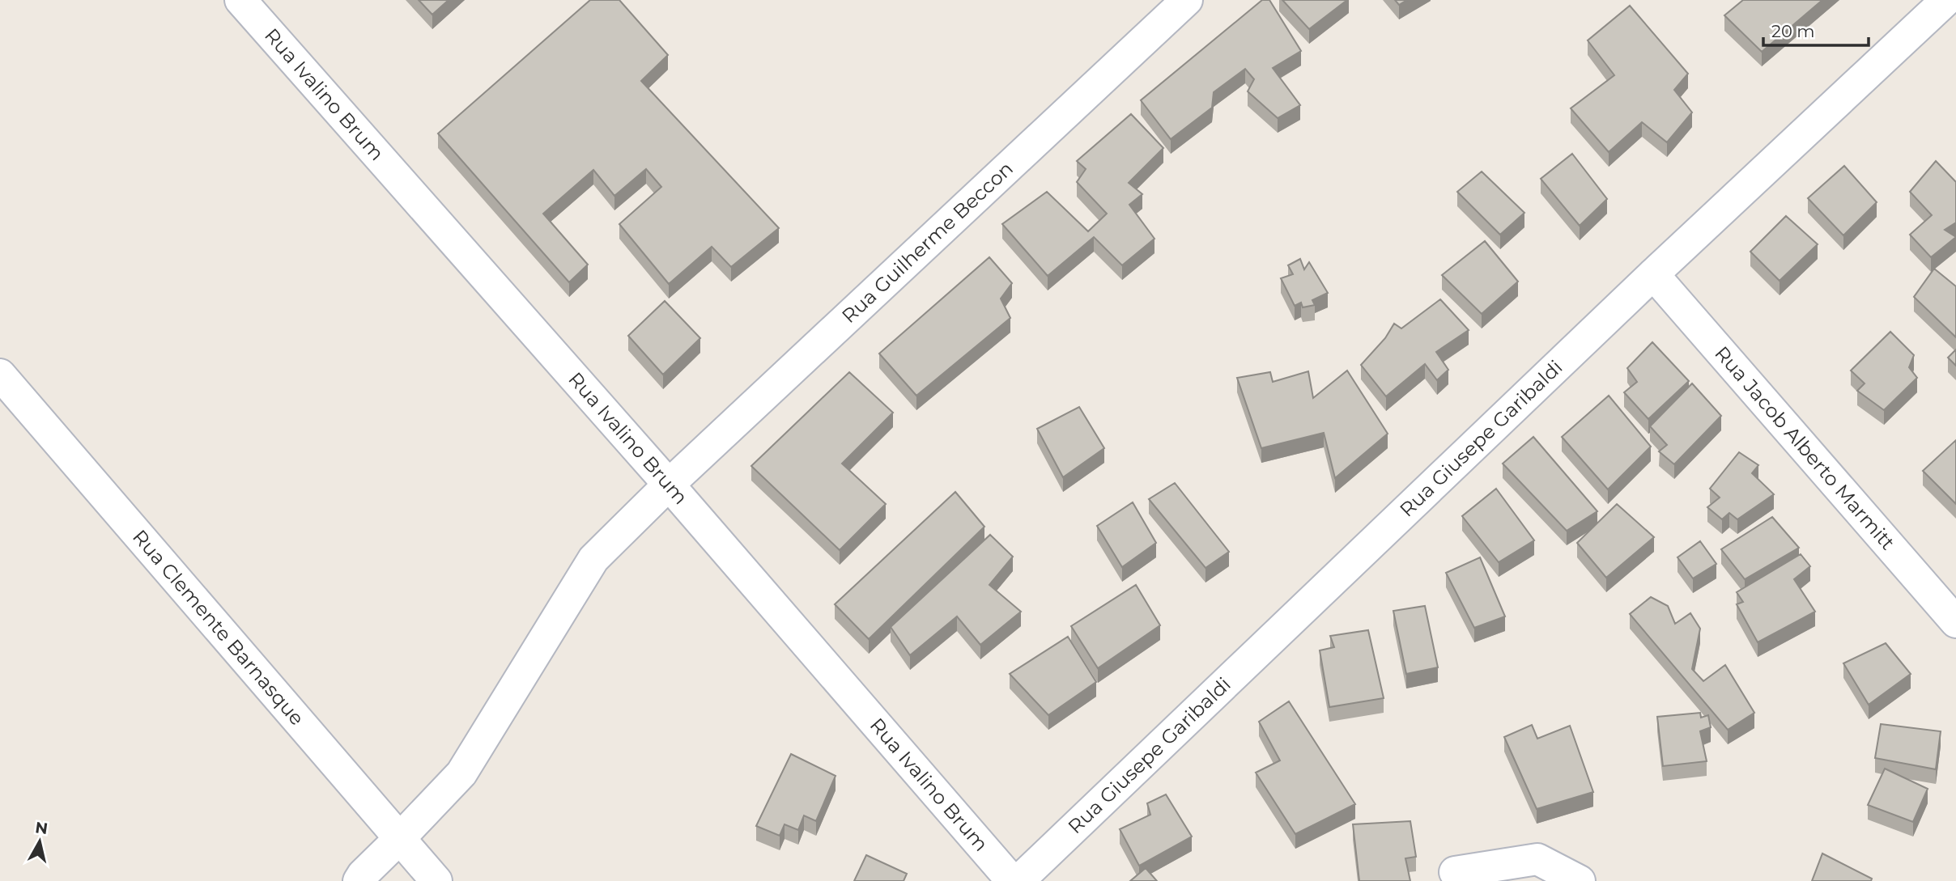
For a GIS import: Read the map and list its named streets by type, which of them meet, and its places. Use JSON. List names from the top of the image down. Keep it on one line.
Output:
{"streets":{"street":["Rua Ivalino Brum","Rua Guilherme Beccon","Rua Giusepe Garibaldi","Rua Jacob Alberto Marmitt","Rua Clemente Barnasque"]},"crossings":[["Rua Ivalino Brum","Rua Guilherme Beccon"],["Rua Guilherme Beccon","Rua Clemente Barnasque"],["Rua Giusepe Garibaldi","Rua Jacob Alberto Marmitt"]],"scale_bar":"20 m","north":"top"}
